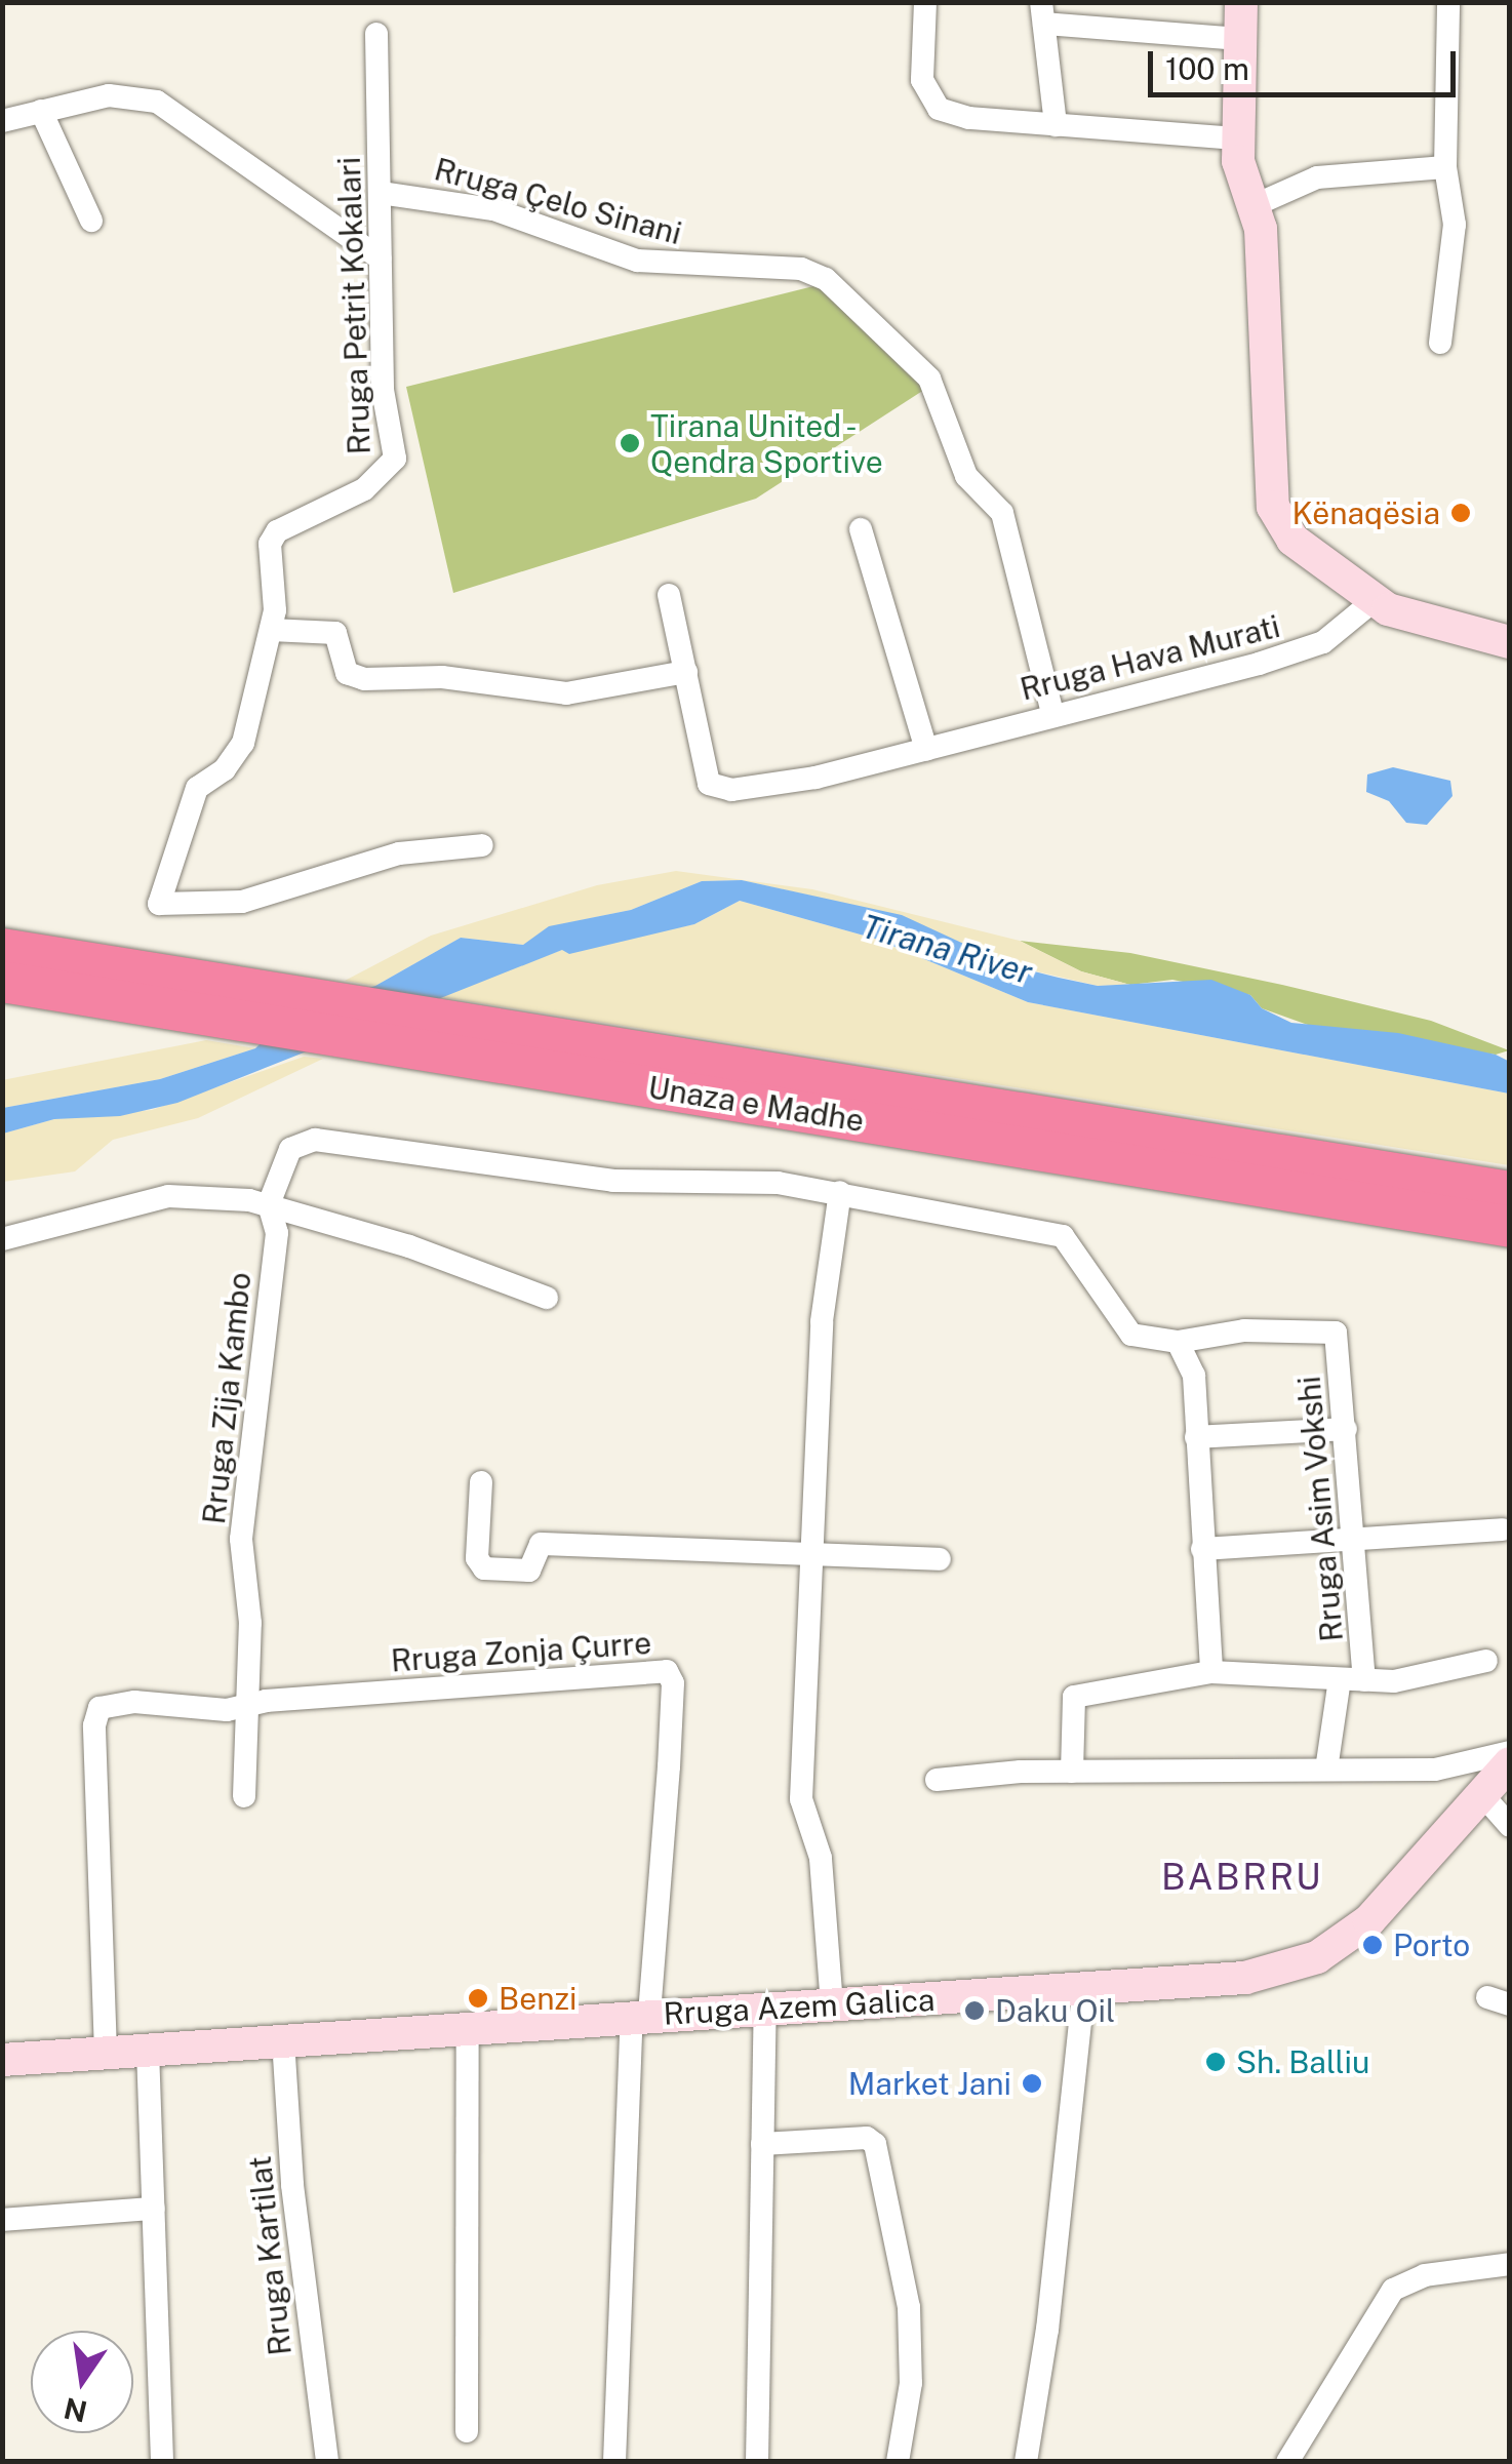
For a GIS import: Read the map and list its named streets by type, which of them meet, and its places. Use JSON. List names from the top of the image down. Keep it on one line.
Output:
{"streets":{"highway":["Unaza e Madhe"],"main road":["Rruga Azem Galica"],"street":["Rruga Çelo Sinani","Rruga Petrit Kokalari","Rruga Hava Murati","Rruga Zija Kambo","Rruga Asim Vokshi","Rruga Zonja Çurre","Rruga Kartilat"]},"crossings":[["Rruga Çelo Sinani","Rruga Petrit Kokalari"],["Rruga Çelo Sinani","Rruga Hava Murati"],["Rruga Zija Kambo","Rruga Zonja Çurre"],["Rruga Zonja Çurre","Rruga Azem Galica"],["Rruga Azem Galica","Rruga Kartilat"]],"districts":["BABRRU"],"water":["Tirana River"],"places":["Tirana United - Qendra Sportive","Kënaqësia","Porto","Benzi","Daku Oil","Sh. Balliu","Market Jani"],"scale_bar":"100 m","north":"bottom"}
